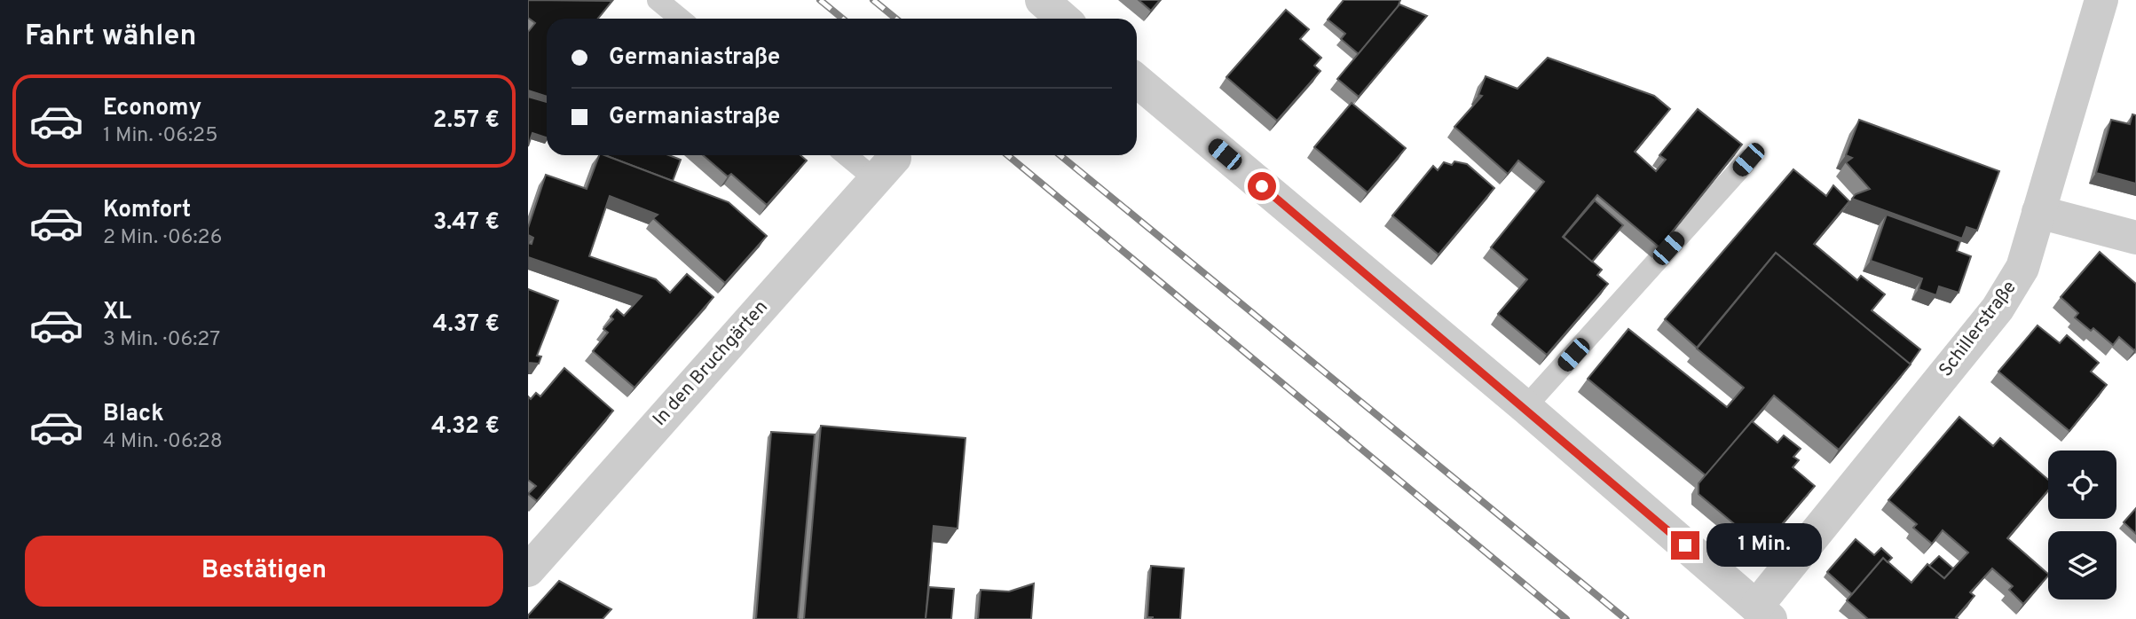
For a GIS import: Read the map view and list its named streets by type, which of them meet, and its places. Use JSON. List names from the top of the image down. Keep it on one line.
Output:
{"streets":{"street":["Schillerstraße","In den Bruchgärten"]},"page":{"heading":"Fahrt wählen","banner":["Germaniastraße","Germaniastraße"],"list":[{"name":"Economy","note":"1 Min. · 06:25","value":"2.57 €"},{"name":"Komfort","note":"2 Min. · 06:26","value":"3.47 €"},{"name":"XL","note":"3 Min. · 06:27","value":"4.37 €"},{"name":"Black","note":"4 Min. · 06:28","value":"4.32 €"}],"buttons":"Bestätigen","bubble":"1 Min."}}
